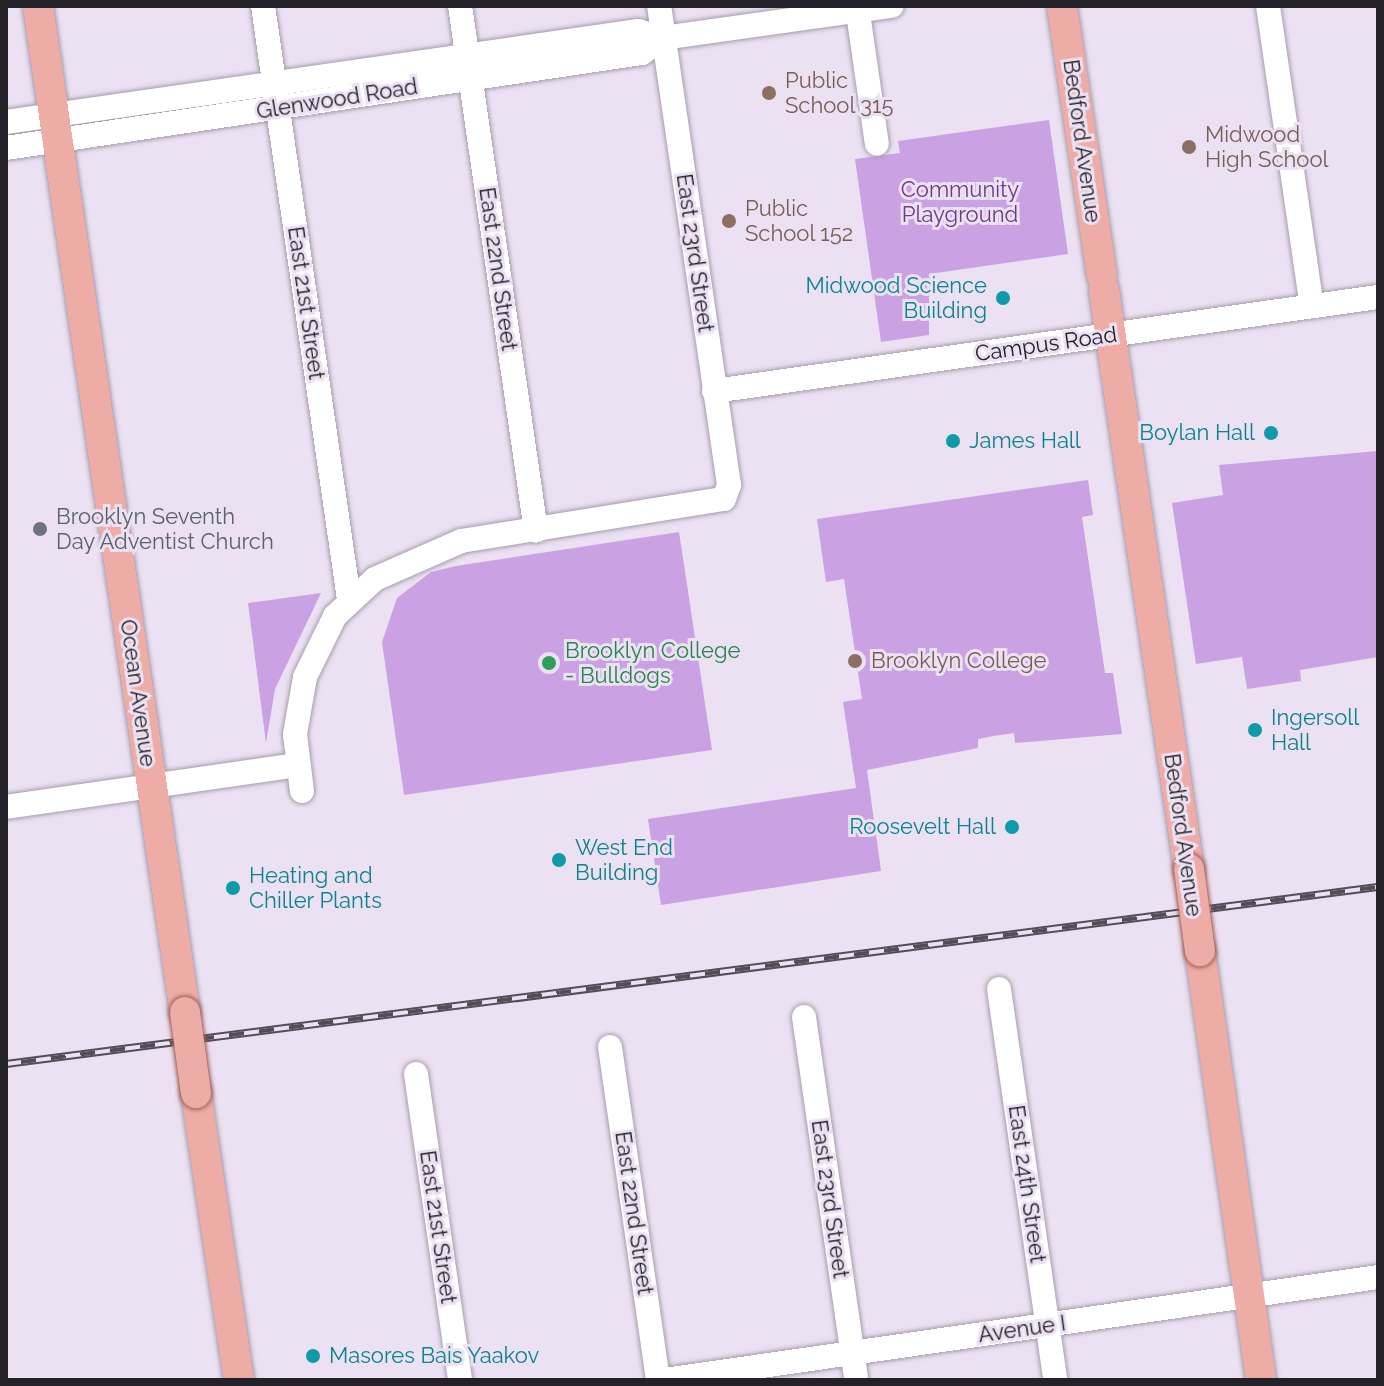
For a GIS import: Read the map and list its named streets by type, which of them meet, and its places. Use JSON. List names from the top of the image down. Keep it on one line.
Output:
{"streets":{"main road":["Bedford Avenue","Ocean Avenue"],"street":["Glenwood Road","East 23rd Street","East 22nd Street","East 21st Street","Campus Road","East 24th Street","Avenue I"]},"crossings":[["Glenwood Road","East 23rd Street"],["Glenwood Road","East 22nd Street"],["Glenwood Road","East 21st Street"],["Glenwood Road","Ocean Avenue"],["Bedford Avenue","Campus Road"],["Bedford Avenue","Avenue I"],["East 23rd Street","East 22nd Street"],["East 23rd Street","Campus Road"],["East 23rd Street","Avenue I"],["East 24th Street","Avenue I"]],"parks":["Community Playground"],"places":["Public School 315","Midwood High School","Public School 152","Midwood Science Building","Boylan Hall","James Hall","Brooklyn Seventh Day Adventist Church","Brooklyn College","Brooklyn College - Bulldogs","Ingersoll Hall","Roosevelt Hall","West End Building","Heating and Chiller Plants","Masores Bais Yaakov"]}
